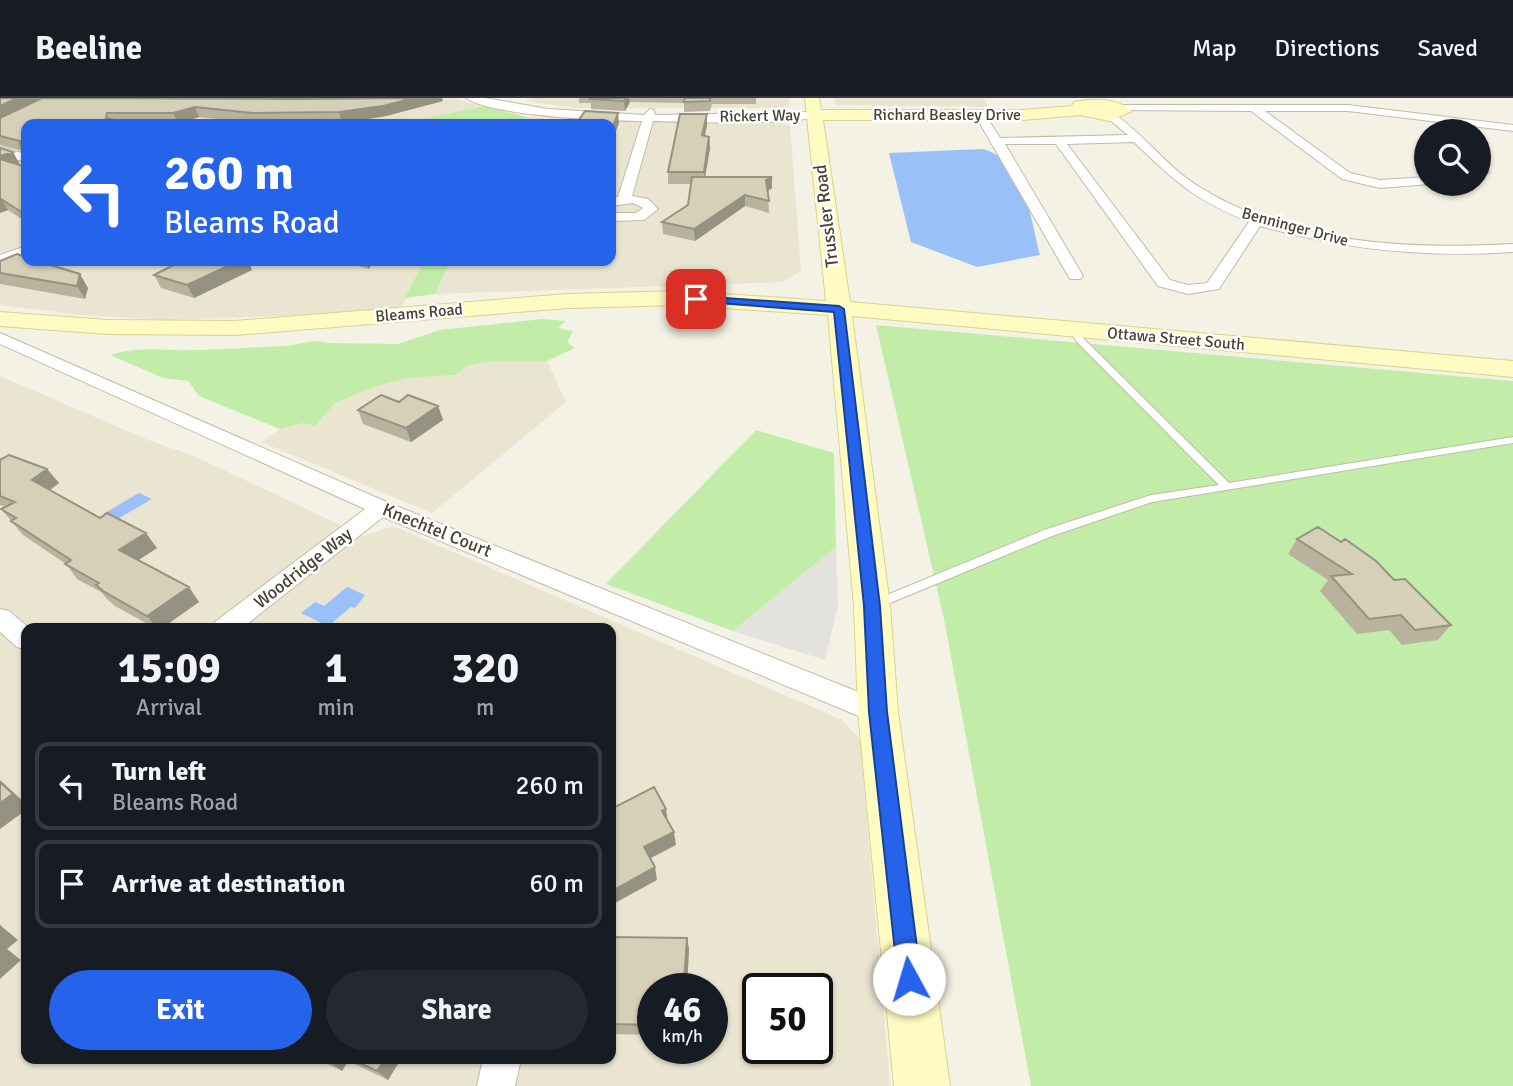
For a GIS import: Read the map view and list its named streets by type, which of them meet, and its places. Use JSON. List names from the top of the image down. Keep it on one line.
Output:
{"streets":{"main road":["Richard Beasley Drive","Trussler Road","Bleams Road","Ottawa Street South"],"street":["Rickert Way","Benninger Drive","Knechtel Court","Woodridge Way"]},"crossings":[["Richard Beasley Drive","Rickert Way"],["Richard Beasley Drive","Trussler Road"],["Richard Beasley Drive","Benninger Drive"],["Rickert Way","Trussler Road"],["Trussler Road","Bleams Road"],["Trussler Road","Ottawa Street South"],["Trussler Road","Knechtel Court"],["Bleams Road","Ottawa Street South"],["Bleams Road","Knechtel Court"],["Knechtel Court","Woodridge Way"]],"page":{"header":"Beeline","nav":["Map","Directions","Saved"],"turn":["260 m","Bleams Road"],"eta":["15:09","Arrival","1","min","320","m"],"list":[{"name":"Turn left","note":"Bleams Road","value":"260 m"},{"name":"Arrive at destination","value":"60 m"}],"buttons":["Exit","Share"],"speed":"46 km/h","limit":"50"}}
